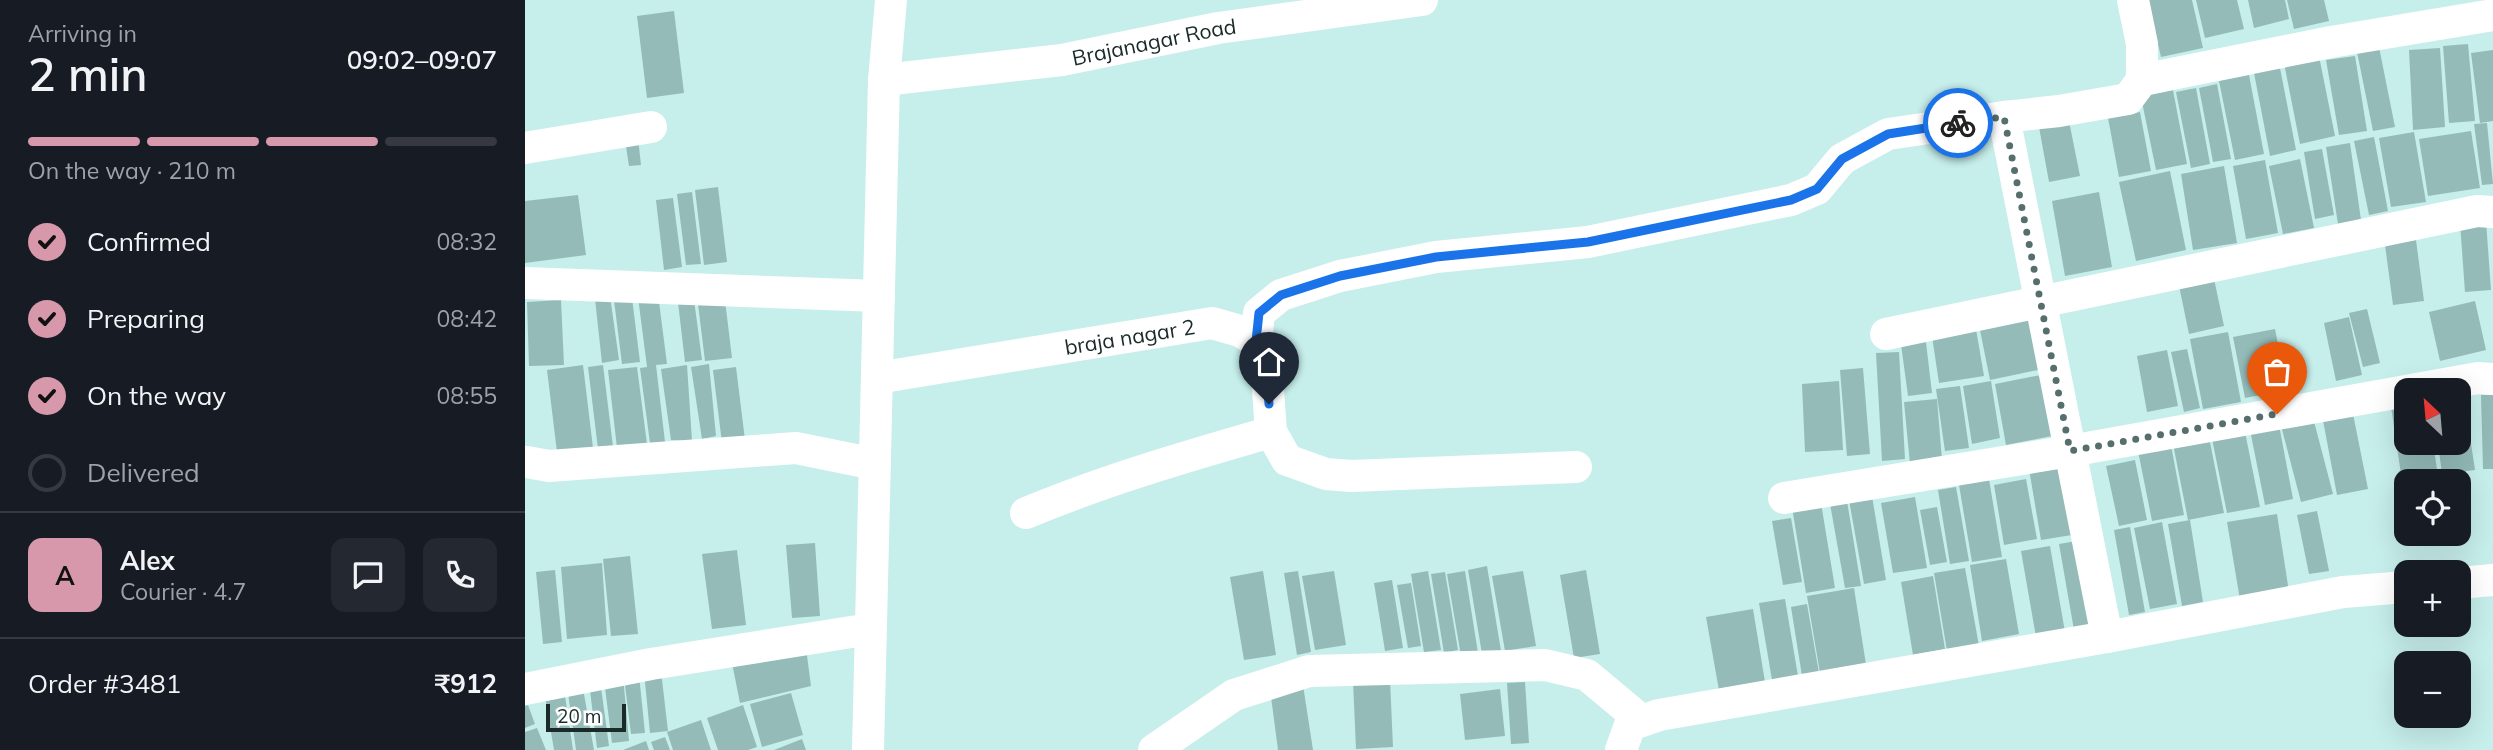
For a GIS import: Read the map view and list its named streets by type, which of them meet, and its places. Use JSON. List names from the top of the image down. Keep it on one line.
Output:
{"streets":{"street":["Brajanagar Road","braja nagar 2"]},"scale_bar":"20 m","north":"top left","page":{"heading":["2 min","Arriving in","09:02–09:07"],"panel":["Alex","Courier · 4.7","Order #3481","₹912"],"bar":"On the way · 210 m","list":[["Confirmed","08:32"],["Preparing","08:42"],["On the way","08:55"],"Delivered"],"map_buttons":["+","−"],"round":"A","scale":"20 m"}}
